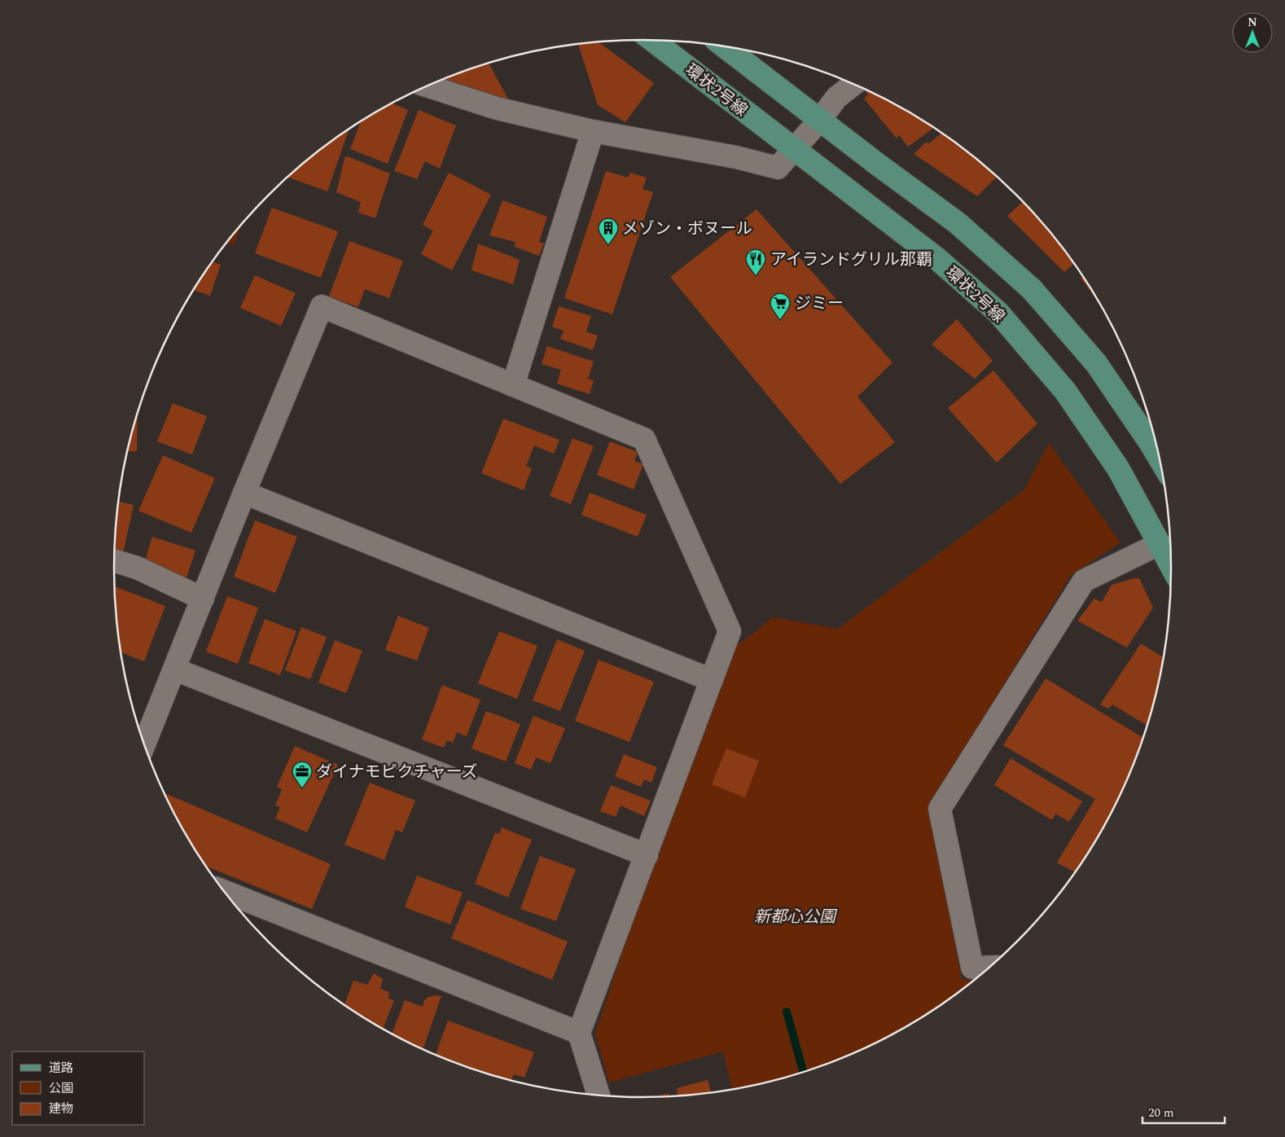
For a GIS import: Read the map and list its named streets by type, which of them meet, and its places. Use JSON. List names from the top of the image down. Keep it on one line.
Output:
{"streets":{"main road":["環状2号線"]},"parks":["新都心公園"],"places":{"building":["メゾン・ボヌール"],"restaurant":["アイランドグリル那覇"],"supermarket":["ジミー"],"office":["ダイナモピクチャーズ"]},"legend":["道路","公園","建物"],"scale_bar":"20 m","north":"top"}
